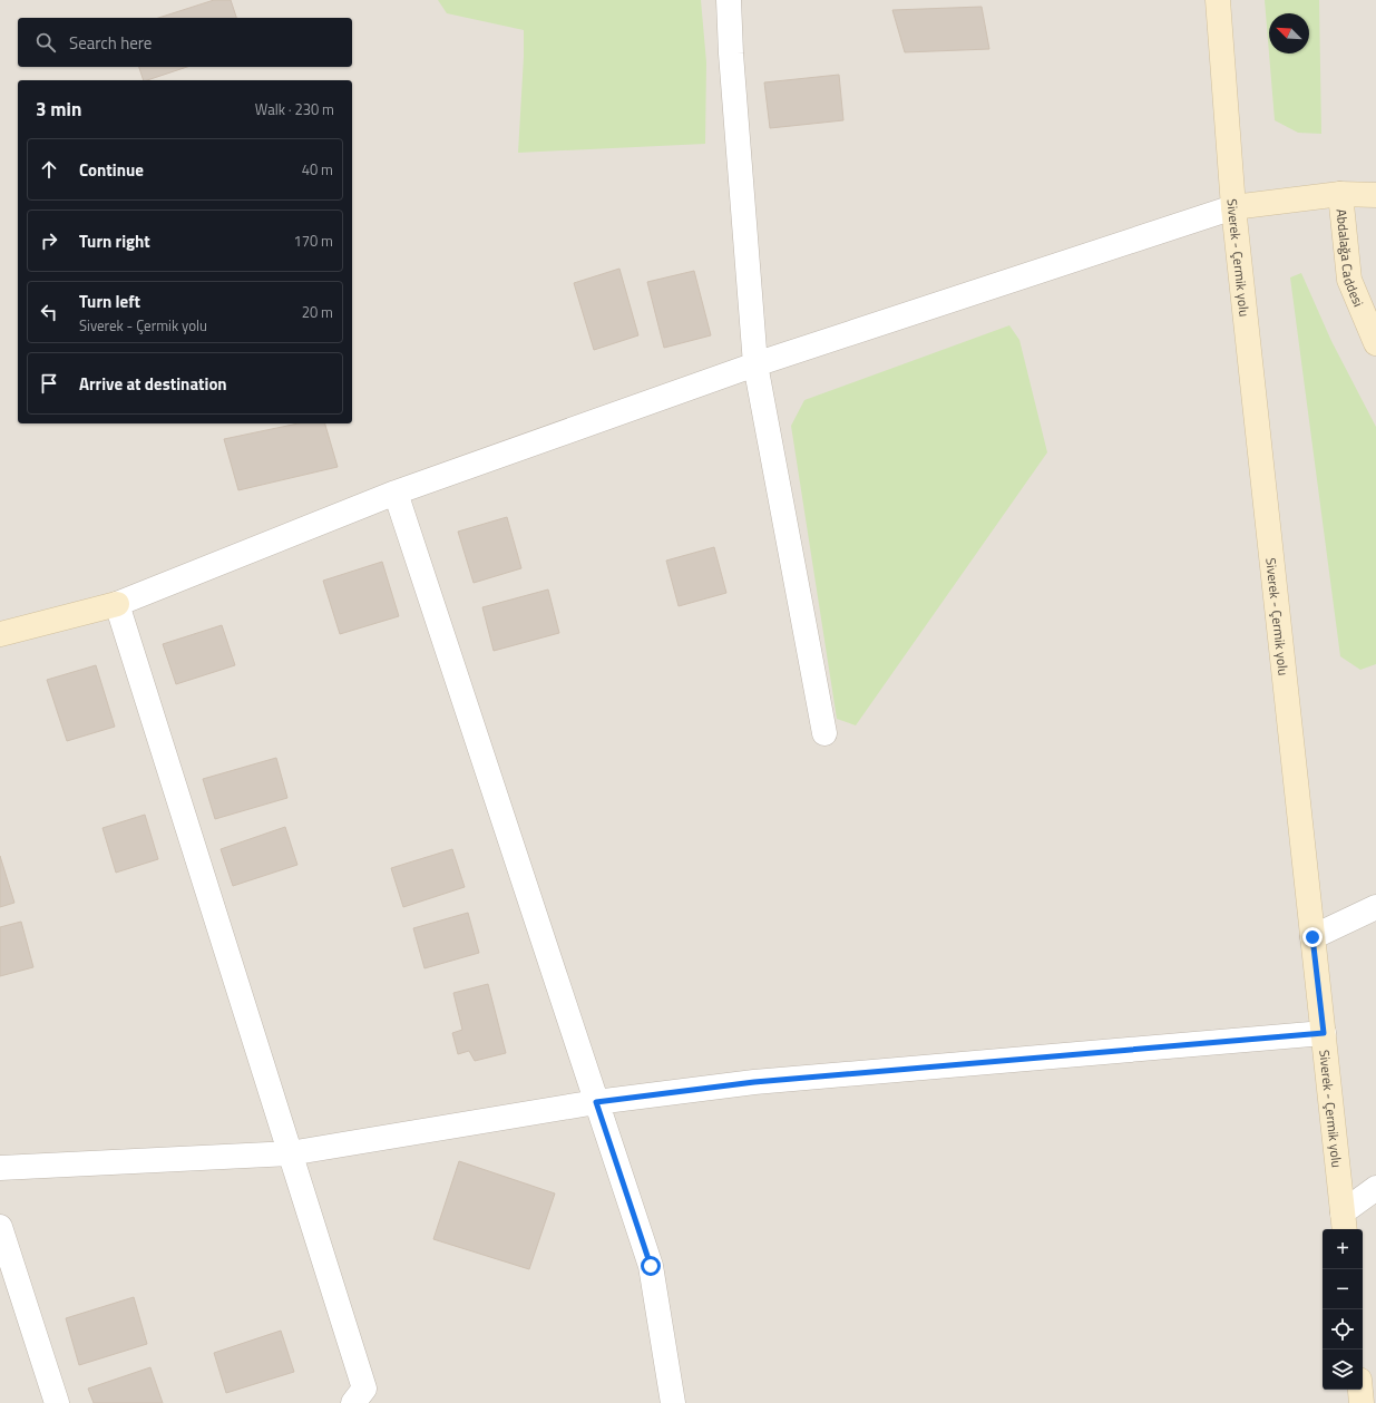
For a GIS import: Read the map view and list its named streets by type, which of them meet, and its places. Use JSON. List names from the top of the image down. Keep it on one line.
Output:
{"streets":{"main road":["Abdalağa Caddesi","Siverek - Çermik yolu"]},"north":"top left","page":{"search":"Search here","heading":["3 min","Walk · 230 m"],"list":[["Continue","40 m"],["Turn right","170 m"],["Turn left","Siverek - Çermik yolu","20 m"],"Arrive at destination"],"map_buttons":["+","−"]}}
